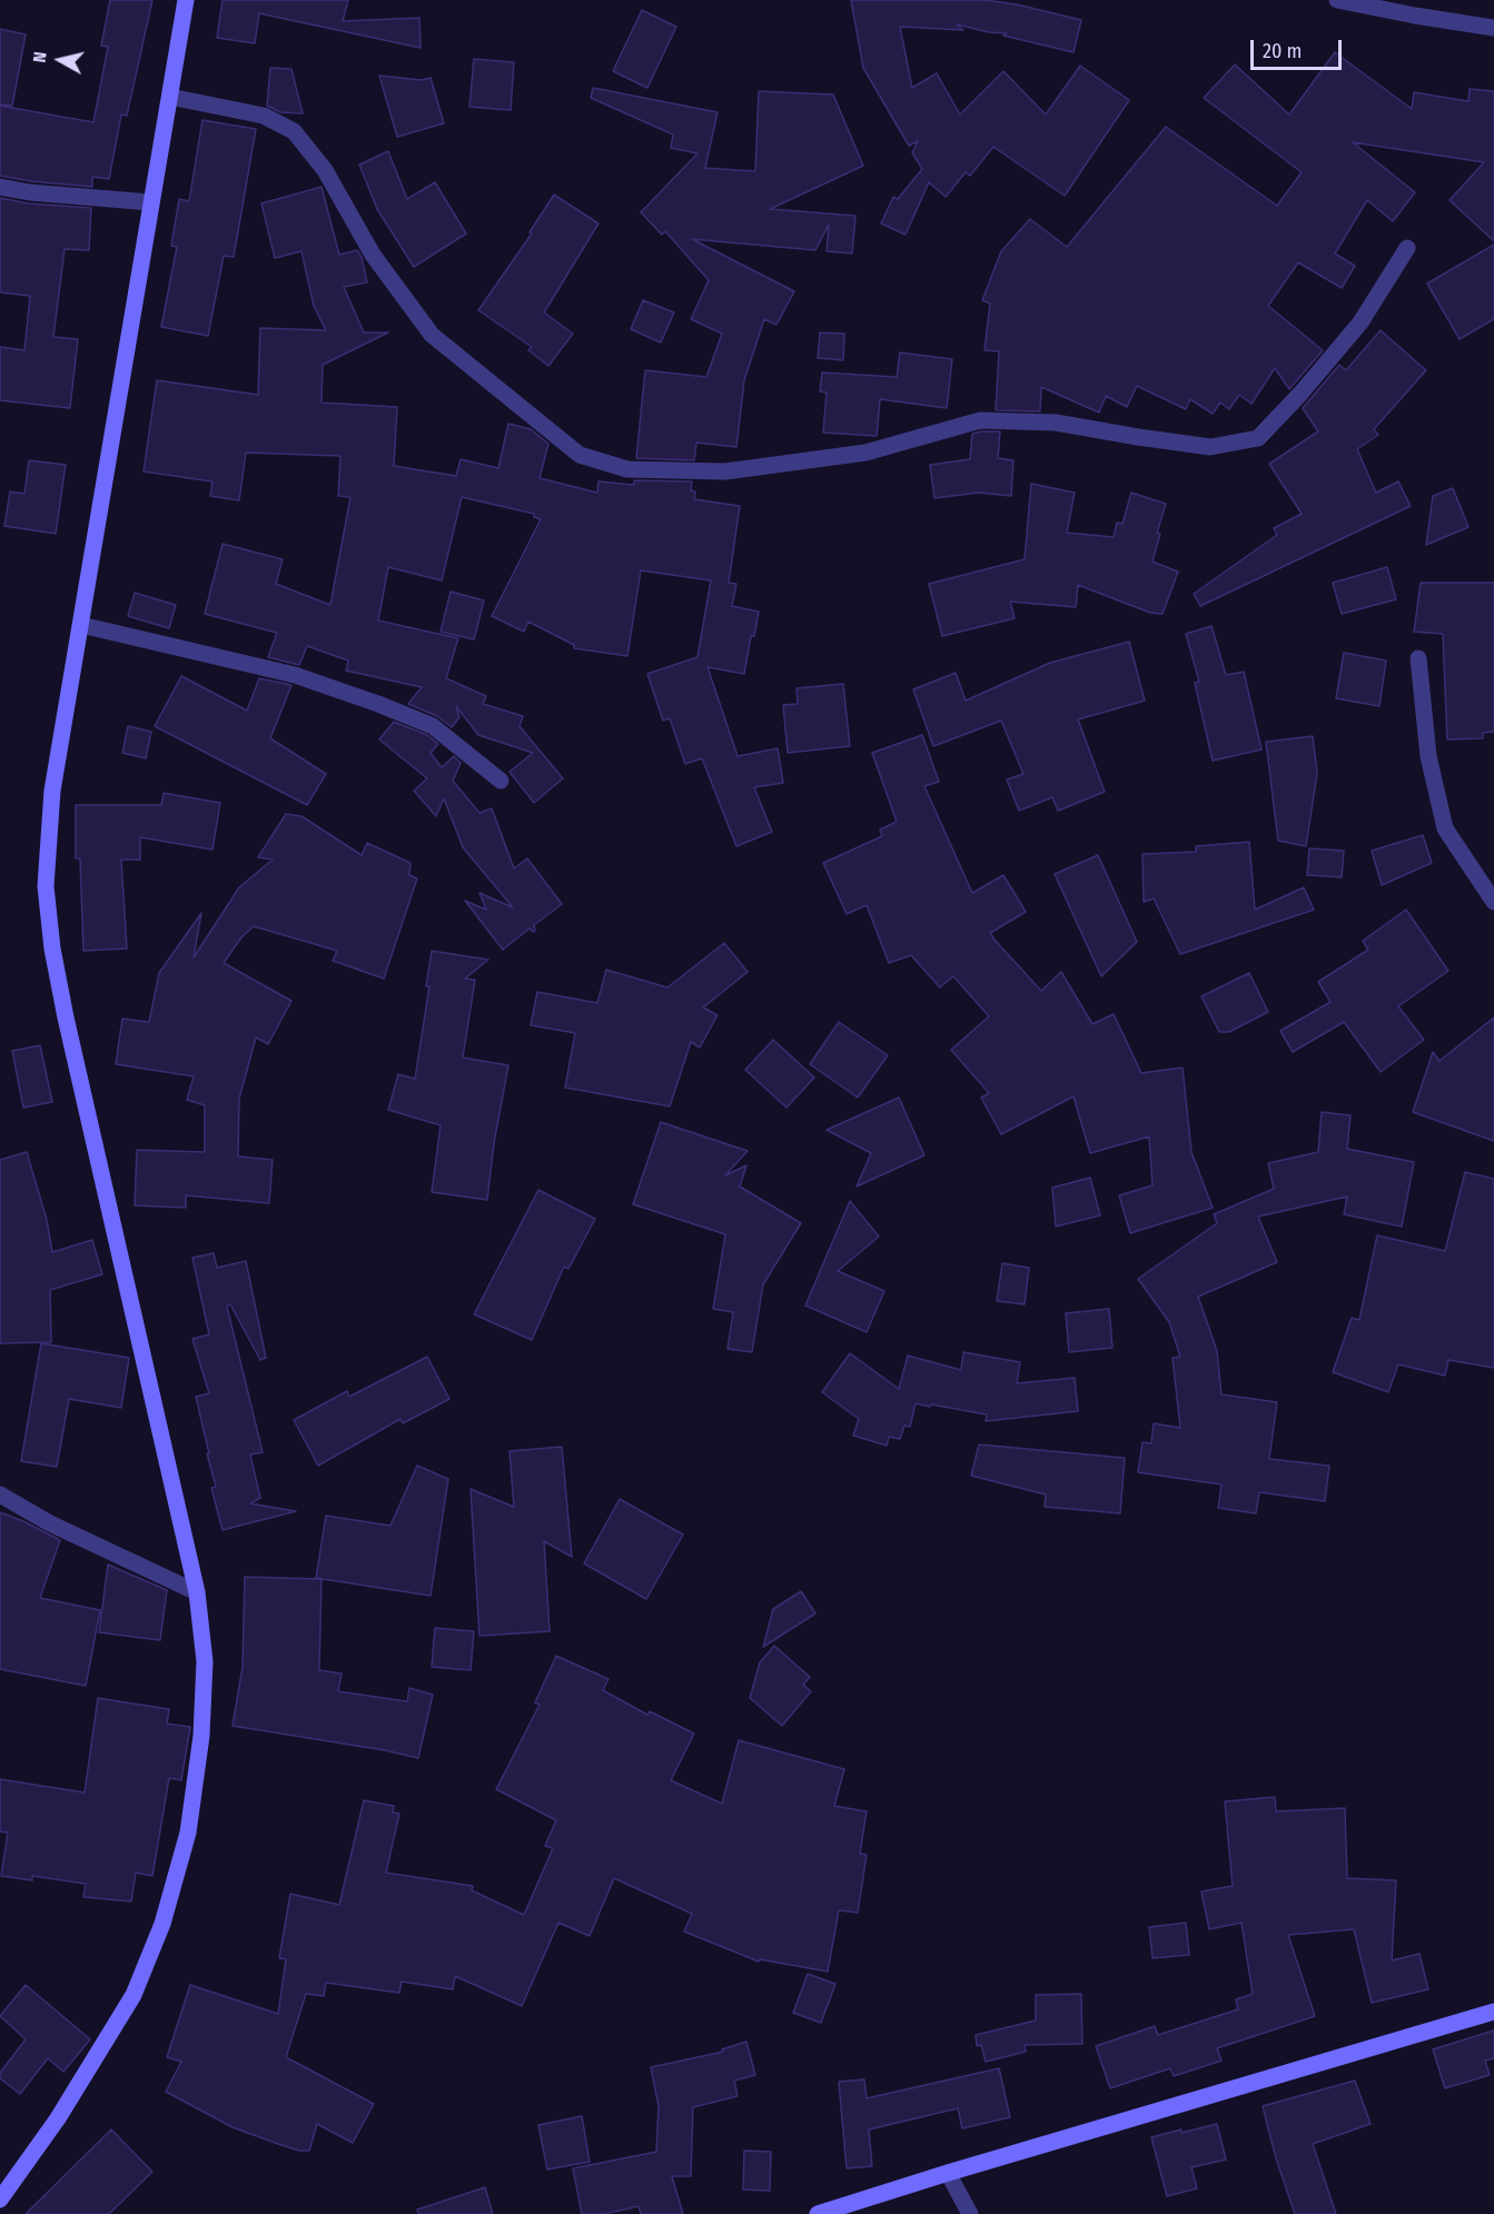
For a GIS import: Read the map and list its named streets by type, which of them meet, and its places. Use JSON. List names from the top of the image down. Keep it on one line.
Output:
{"scale_bar":"20 m","north":"left"}
